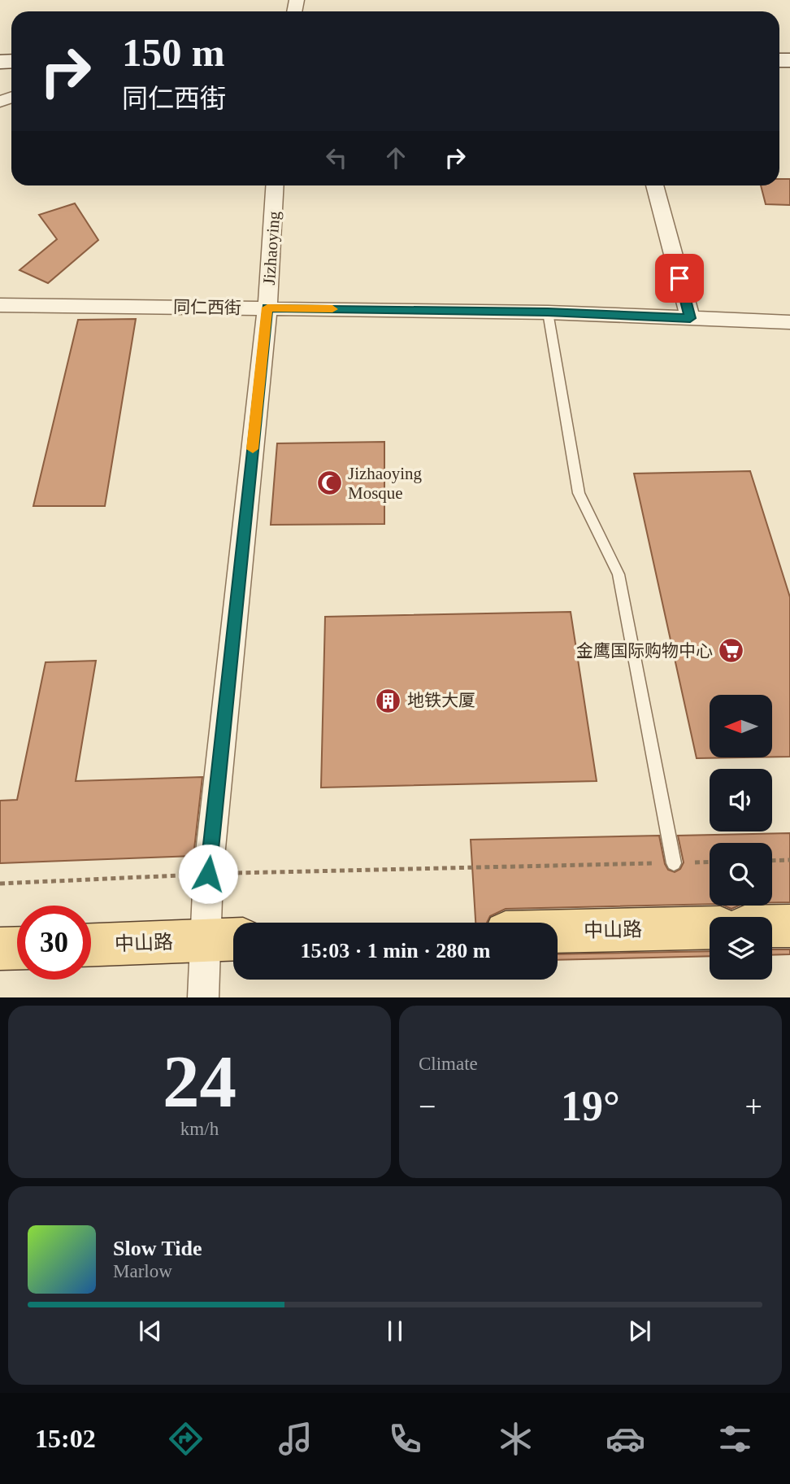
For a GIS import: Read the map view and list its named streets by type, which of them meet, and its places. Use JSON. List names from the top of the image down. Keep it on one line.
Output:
{"streets":{"main road":["中山路"],"street":["Jizhaoying","同仁西街"]},"crossings":[["Jizhaoying","同仁西街"]],"places":{"mosque":["Jizhaoying Mosque"],"supermarket":["金鹰国际购物中心"],"building":["地铁大厦"]},"north":"left","page":{"turn":["150 m","同仁西街"],"limit":"30","trip":"15:03 · 1 min · 280 m","tile":[["24","km/h"],"Climate"],"heat":["−","19°","+"],"song":["Slow Tide","Marlow"],"tabs":"15:02"}}
